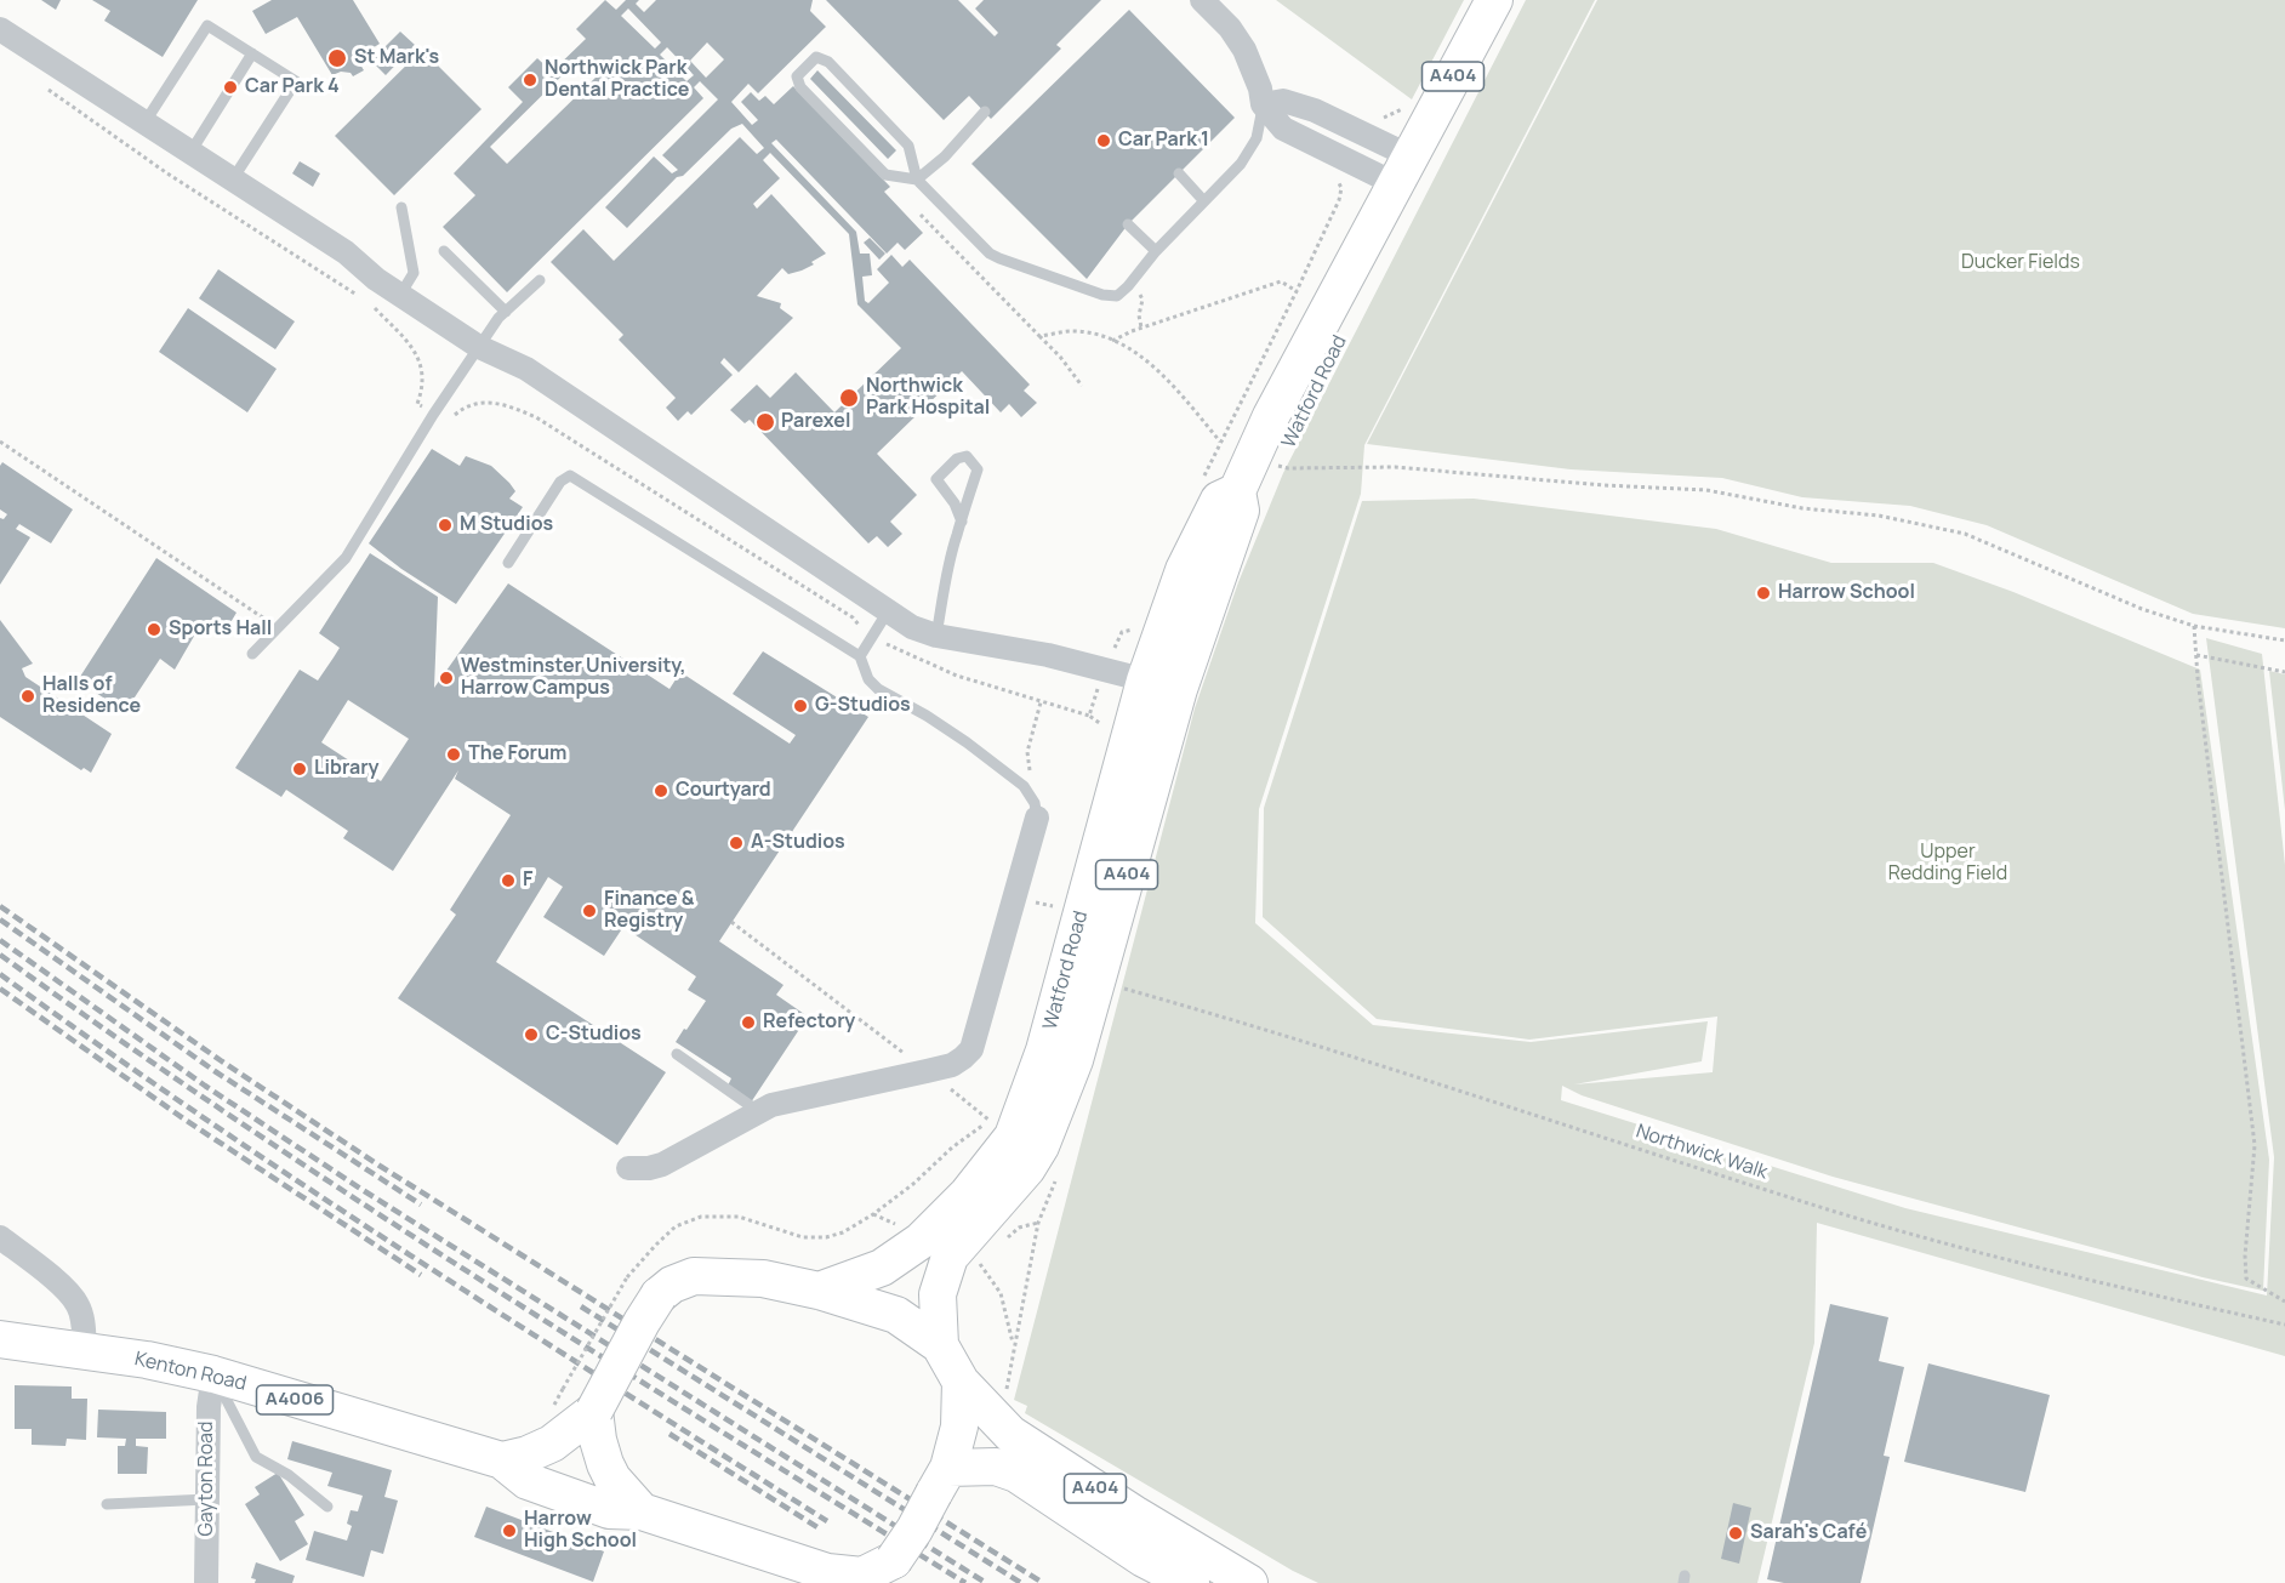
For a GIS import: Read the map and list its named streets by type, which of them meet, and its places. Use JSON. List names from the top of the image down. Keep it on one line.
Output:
{"streets":{"main road":["A404","Watford Road","Kenton Road","A4006"],"street":["Gayton Road"],"path":["Northwick Walk"]},"crossings":[["Kenton Road","Gayton Road"]],"parks":["Ducker Fields","Upper Redding Field"],"places":["St Mark's","Northwick Park Dental Practice","Car Park 4","Car Park 1","Northwick Park Hospital","Parexel","M Studios","Harrow School","Sports Hall","Westminster University, Harrow Campus","Halls of Residence","G-Studios","The Forum","Library","Courtyard","A-Studios","F","Finance & Registry","Refectory","C-Studios","Harrow High School","Sarah's Café"]}
